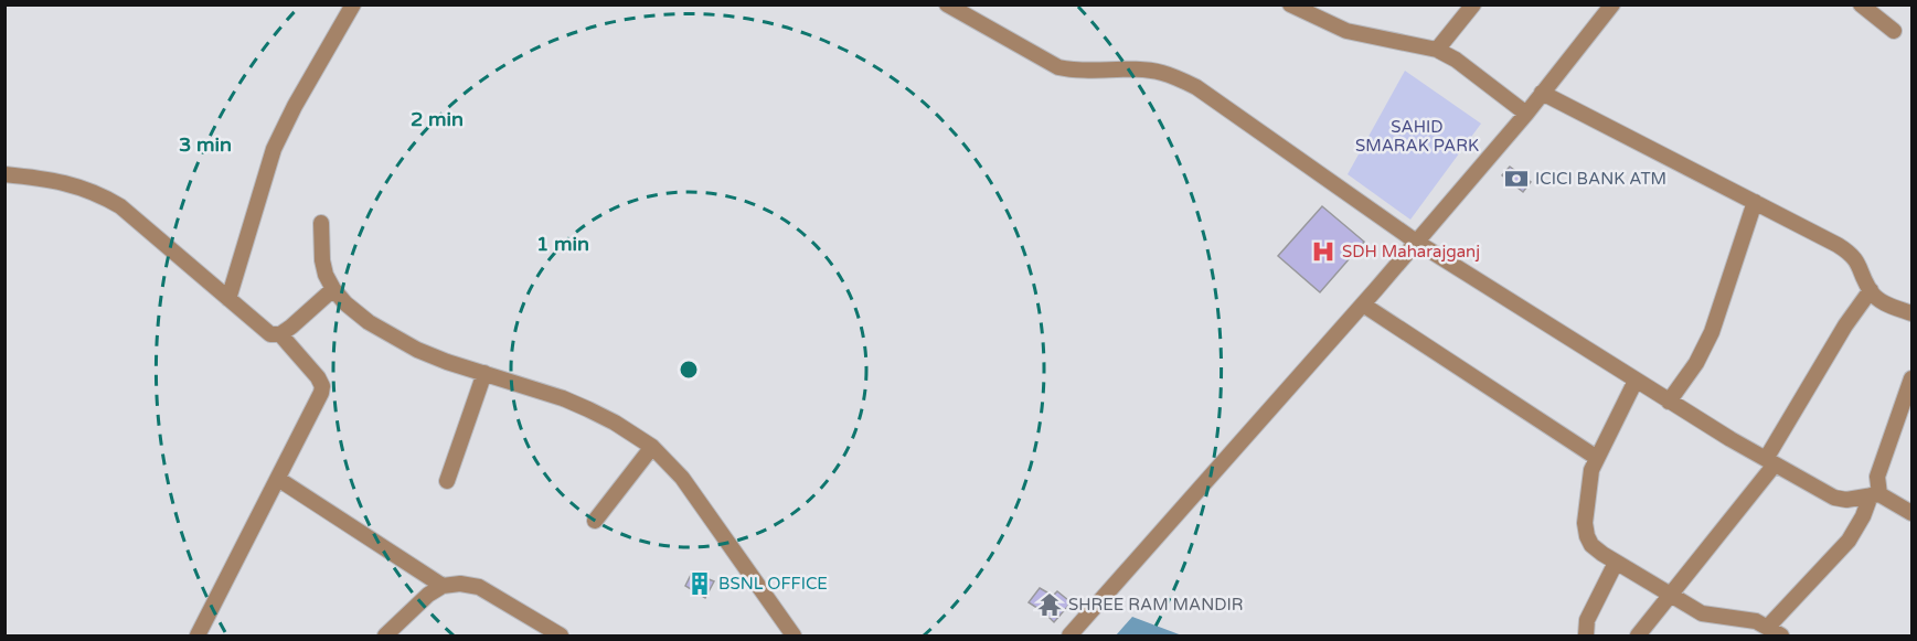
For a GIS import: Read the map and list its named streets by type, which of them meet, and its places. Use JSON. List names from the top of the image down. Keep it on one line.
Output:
{"parks":["SAHID SMARAK PARK"],"places":{"bank":["ICICI BANK ATM"],"hospital":["SDH Maharajganj"],"building":["BSNL OFFICE"],"temple":["SHREE RAM MANDIR"]},"rings":["2 min","3 min","1 min"]}
